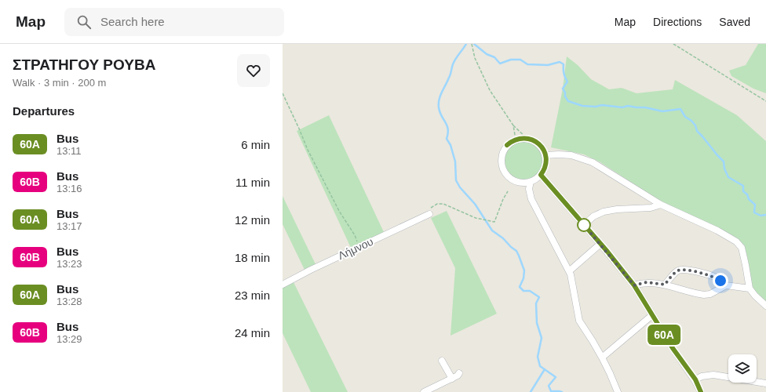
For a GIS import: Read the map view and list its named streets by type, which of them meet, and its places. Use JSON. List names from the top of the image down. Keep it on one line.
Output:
{"streets":{"street":["Λήμνου"]},"lines":["bus line 60Α"],"page":{"header":"Map","search":"Search here","nav":["Map","Directions","Saved"],"heading":[["ΣΤΡΑΤΗΓΟΥ ΡΟΥΒΑ","Walk · 3 min · 200 m"],"Departures"],"on_map":"60Α","list":[{"mark":"60Α","name":"Bus","note":"13:11","value":"6 min"},{"mark":"60Β","name":"Bus","note":"13:16","value":"11 min"},{"mark":"60Α","name":"Bus","note":"13:17","value":"12 min"},{"mark":"60Β","name":"Bus","note":"13:23","value":"18 min"},{"mark":"60Α","name":"Bus","note":"13:28","value":"23 min"},{"mark":"60Β","name":"Bus","note":"13:29","value":"24 min"}]}}
